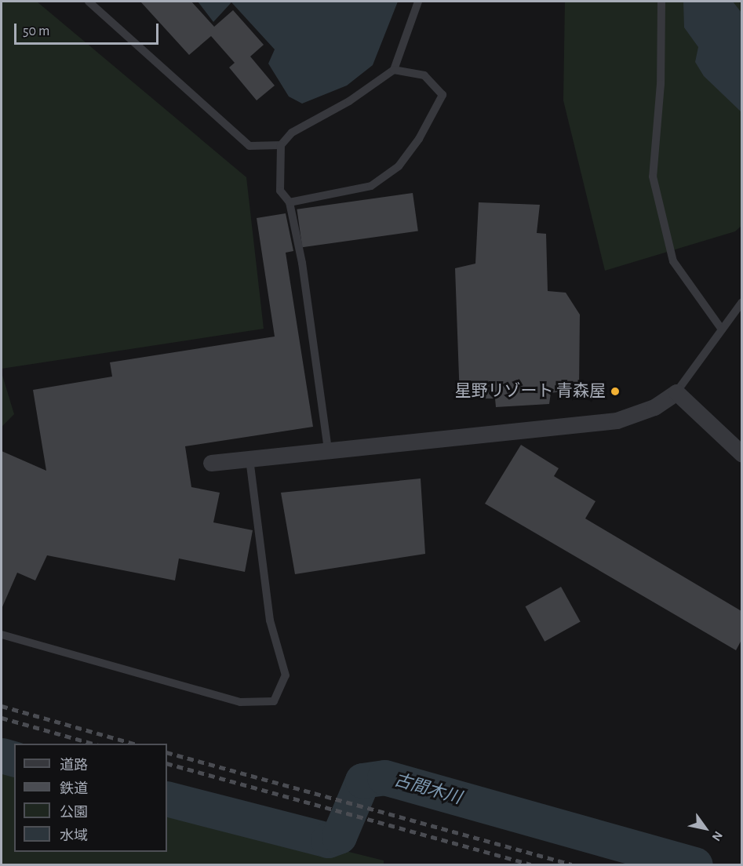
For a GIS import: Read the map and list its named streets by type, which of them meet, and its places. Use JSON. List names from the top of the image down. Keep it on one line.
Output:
{"water":["古間木川"],"places":["星野リゾート 青森屋"],"legend":["道路","鉄道","公園","水域"],"scale_bar":"50 m","north":"bottom right"}
